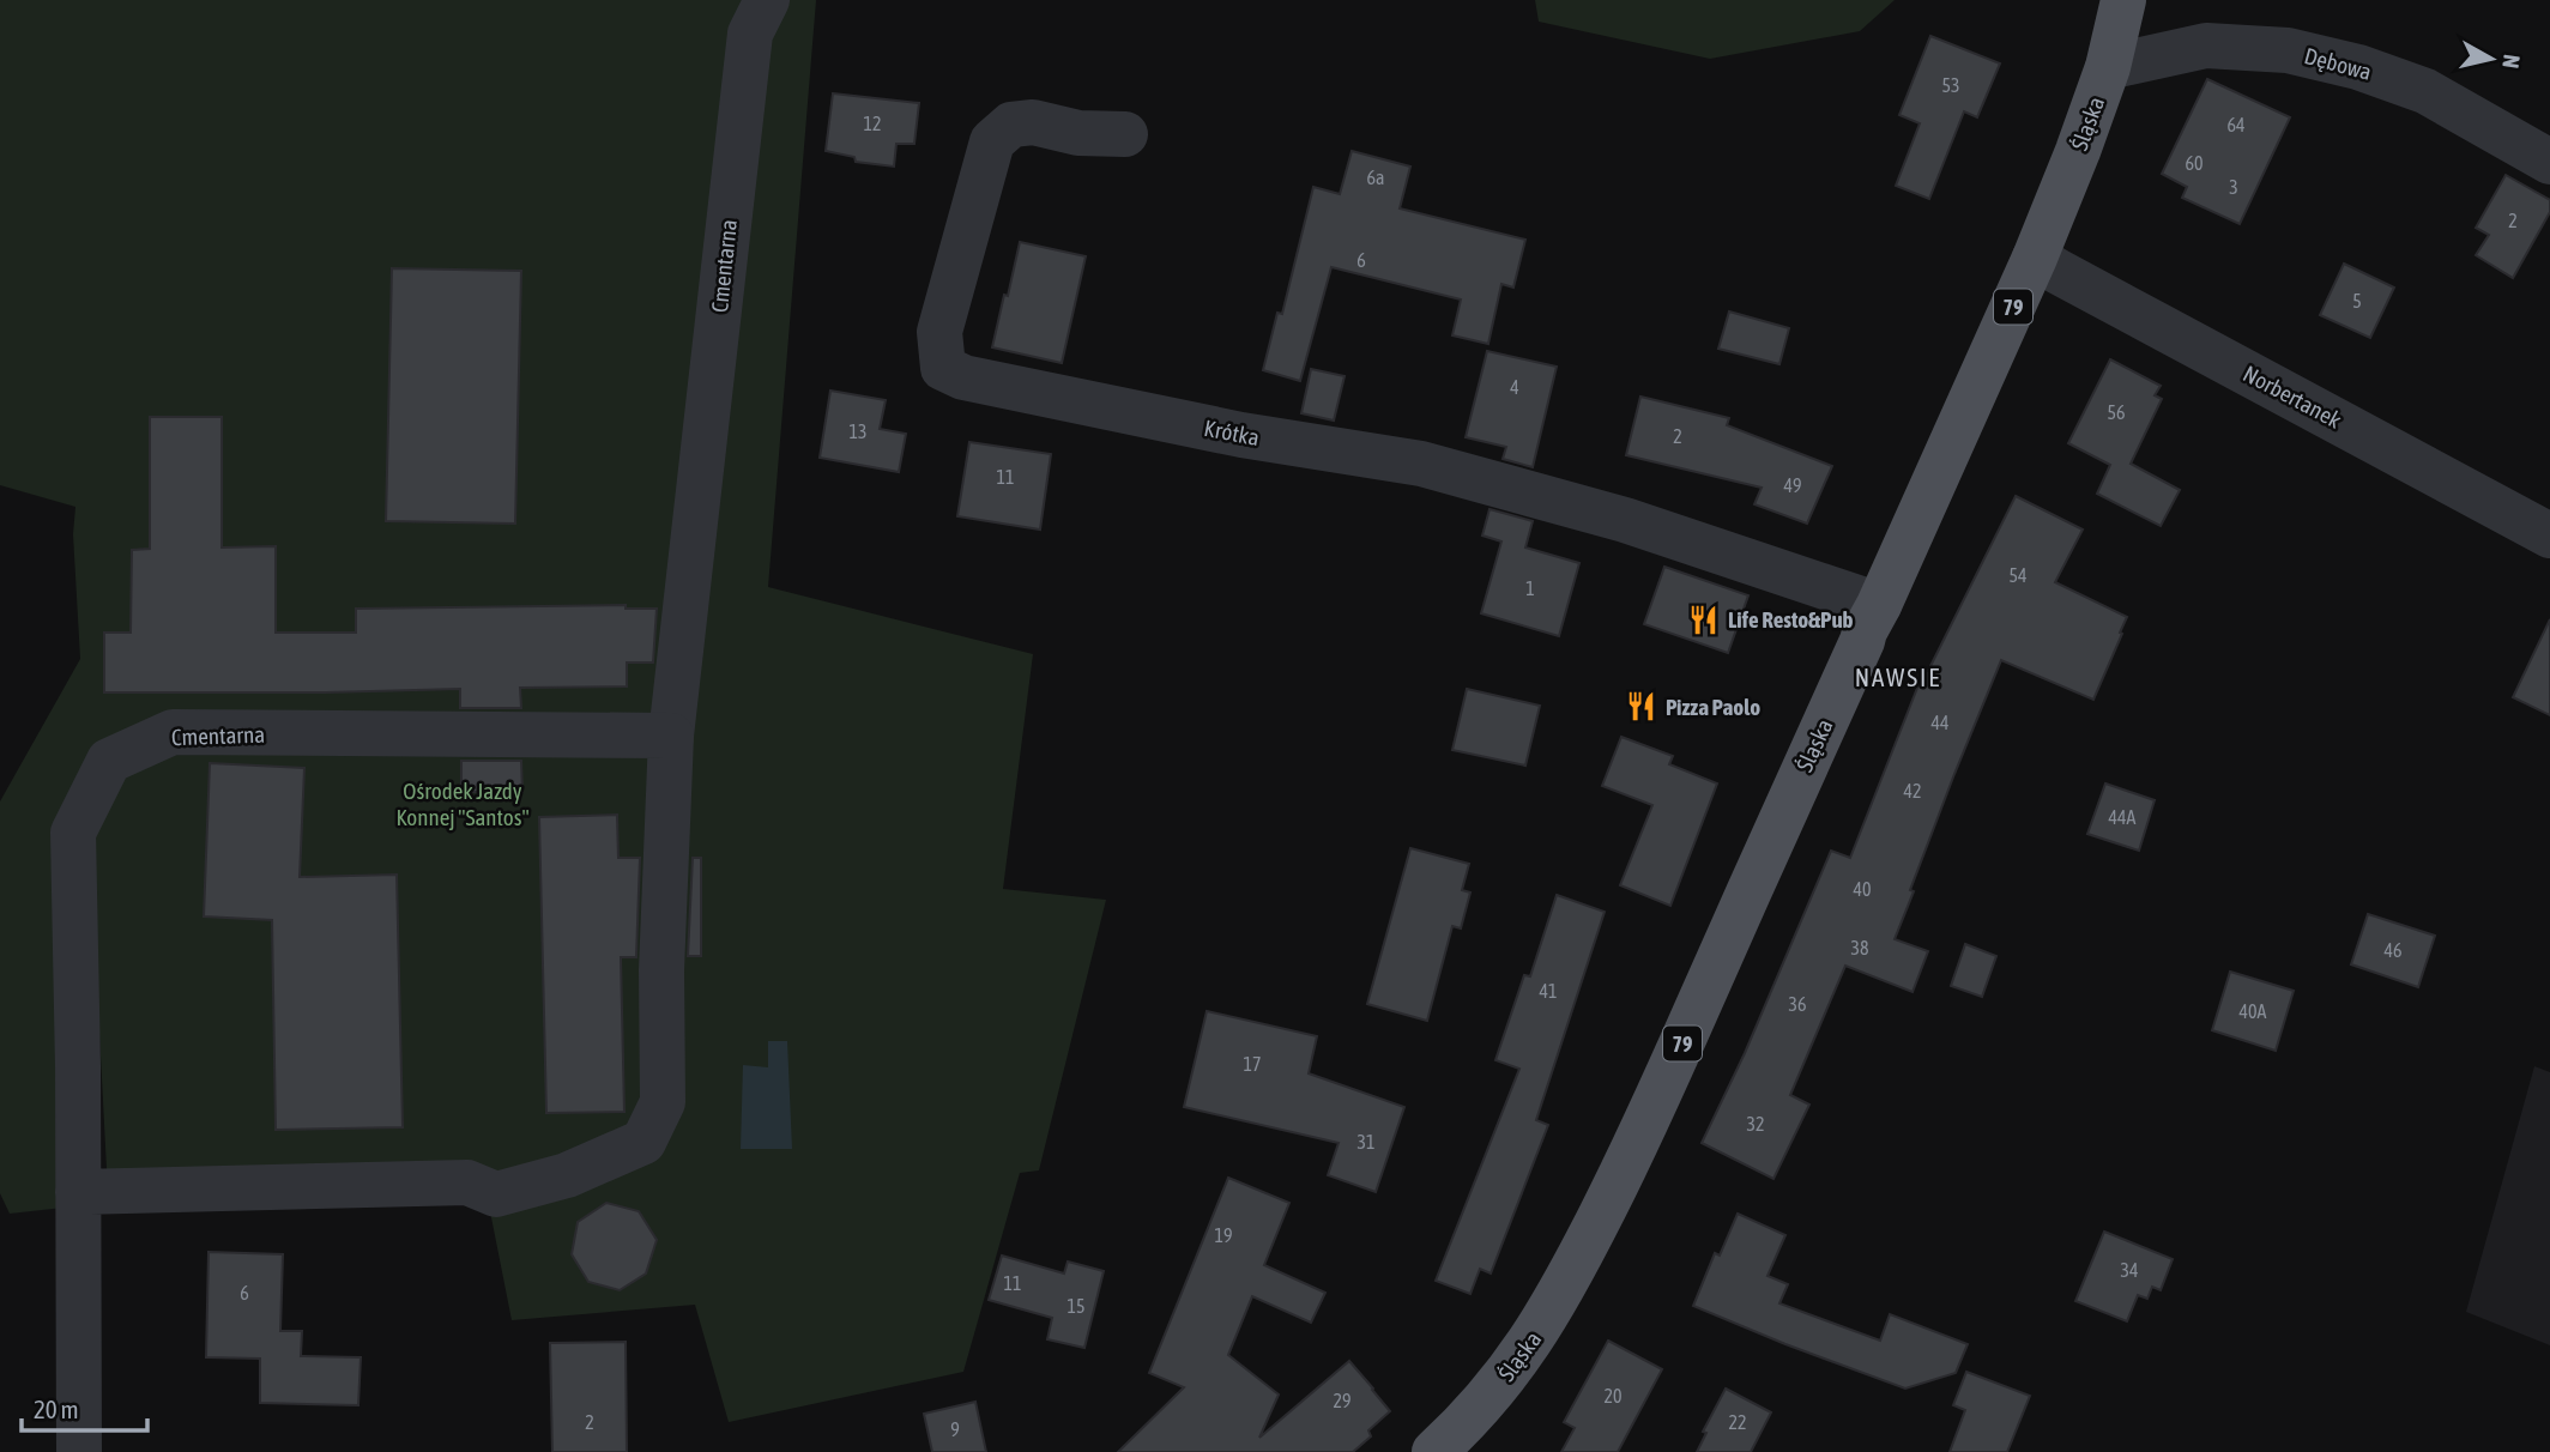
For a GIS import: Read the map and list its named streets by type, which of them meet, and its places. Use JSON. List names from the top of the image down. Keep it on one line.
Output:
{"streets":{"main road":["Śląska","79"],"street":["Dębowa","Cmentarna","Norbertanek","Krótka"]},"crossings":[["Dębowa","Śląska"],["Śląska","Norbertanek"],["Śląska","Krótka"]],"districts":["NAWSIE"],"parks":["Ośrodek Jazdy Konnej \"Santos\""],"places":{"restaurant":["Life Resto&Pub","Pizza Paolo"]},"house_numbers":["53","12","64","60","6a","3","2","6","5","4","56","13","2","11","49","54","1","44","42","44A","40","38","46","41","36","40A","17","32","31","19","34","11","6","15","20","29","2","22","9"],"scale_bar":"20 m","north":"right"}
